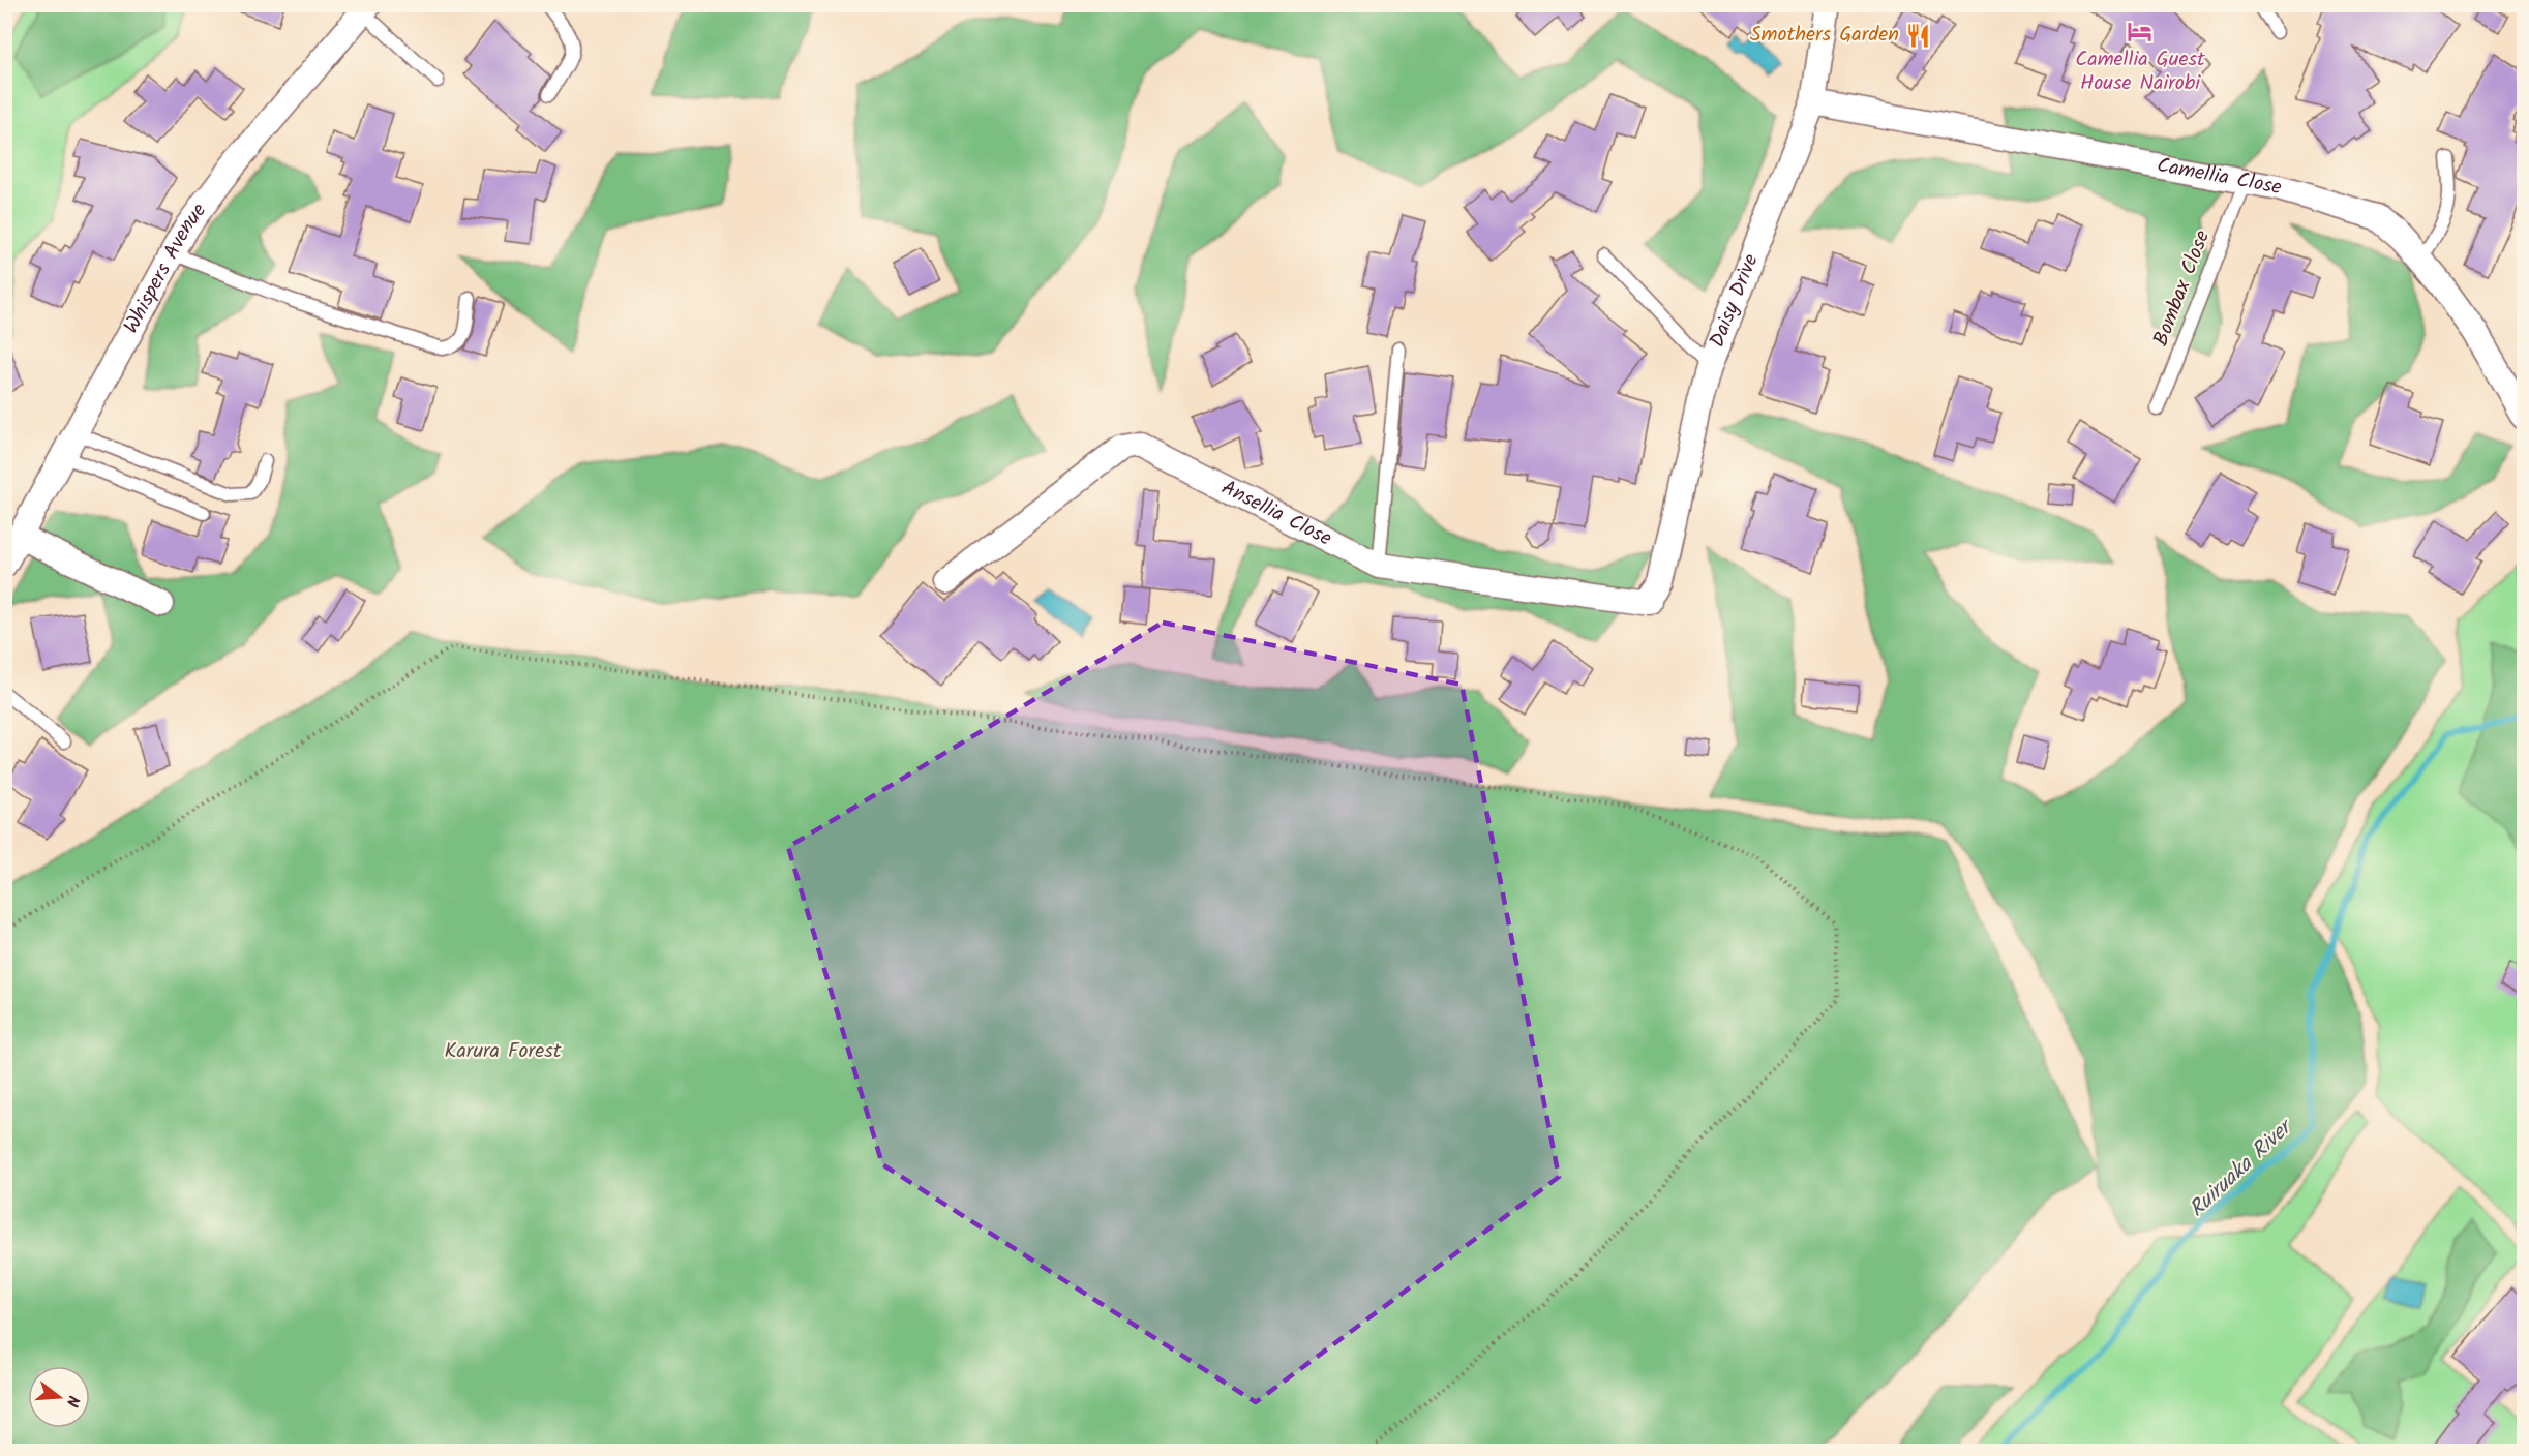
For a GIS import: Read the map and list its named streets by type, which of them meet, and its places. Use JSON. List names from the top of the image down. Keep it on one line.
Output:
{"streets":{"street":["Camellia Close","Whispers Avenue","Daisy Drive","Ansellia Close"],"lane":["Bombax Close"]},"crossings":[["Camellia Close","Bombax Close"],["Camellia Close","Daisy Drive"],["Daisy Drive","Ansellia Close"]],"water":["Ruiruaka River"],"parks":["Karura Forest"],"places":{"hotel":["Camellia Guest House Nairobi"],"restaurant":["Smothers Garden"]},"north":"right"}
